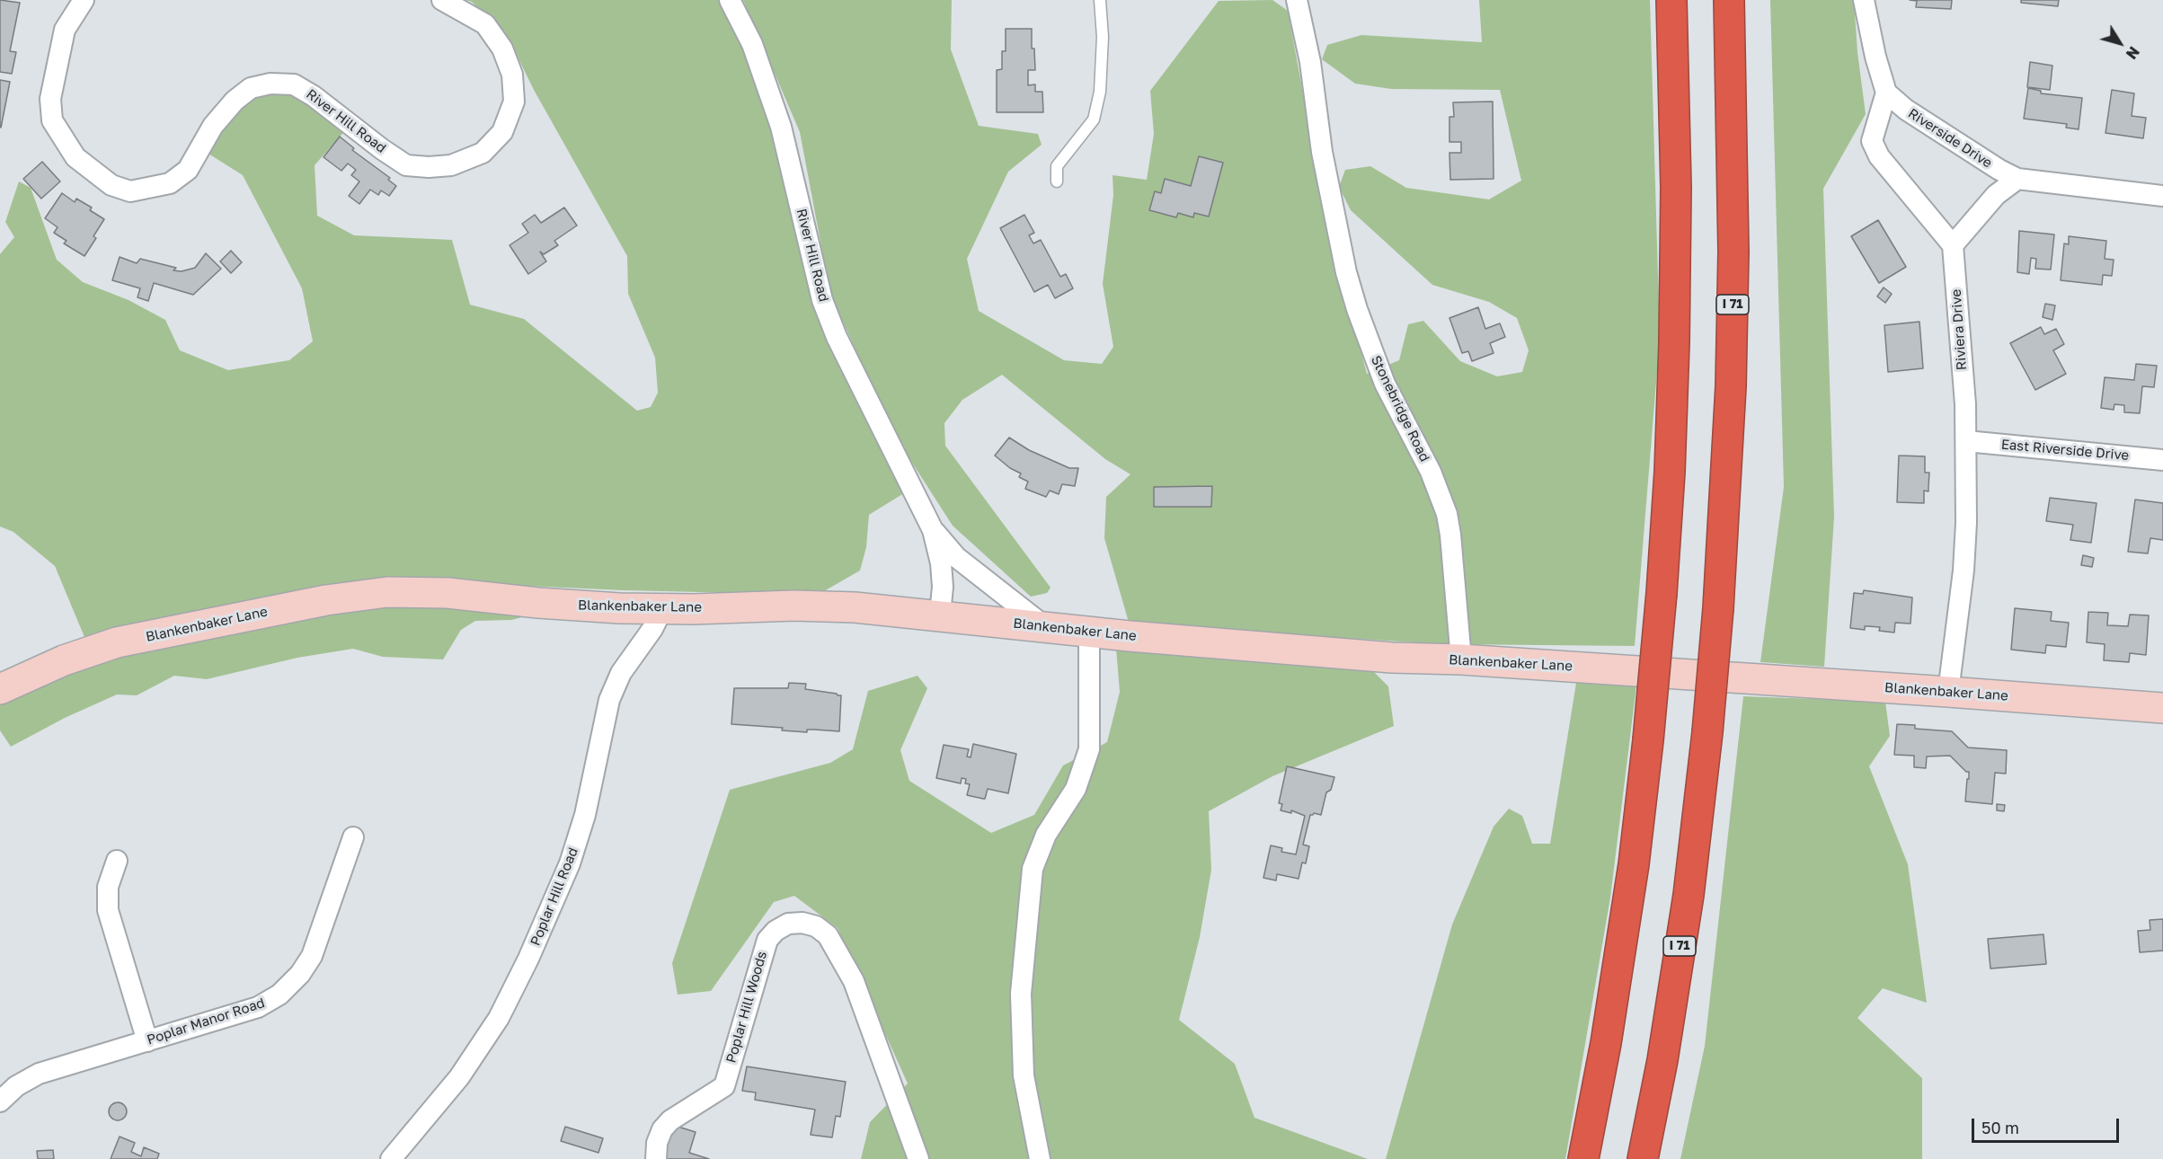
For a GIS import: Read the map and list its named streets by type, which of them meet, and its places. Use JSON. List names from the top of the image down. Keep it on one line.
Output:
{"streets":{"highway":["I 71"],"street":["River Hill Road","Riverside Drive","Riviera Drive","Stonebridge Road","East Riverside Drive","Blankenbaker Lane","Poplar Hill Road","Poplar Hill Woods","Poplar Manor Road"]},"crossings":[["River Hill Road","Blankenbaker Lane"],["Riviera Drive","East Riverside Drive"],["Riviera Drive","Blankenbaker Lane"],["Stonebridge Road","Blankenbaker Lane"],["Blankenbaker Lane","Poplar Hill Road"]],"scale_bar":"50 m","north":"bottom right"}
